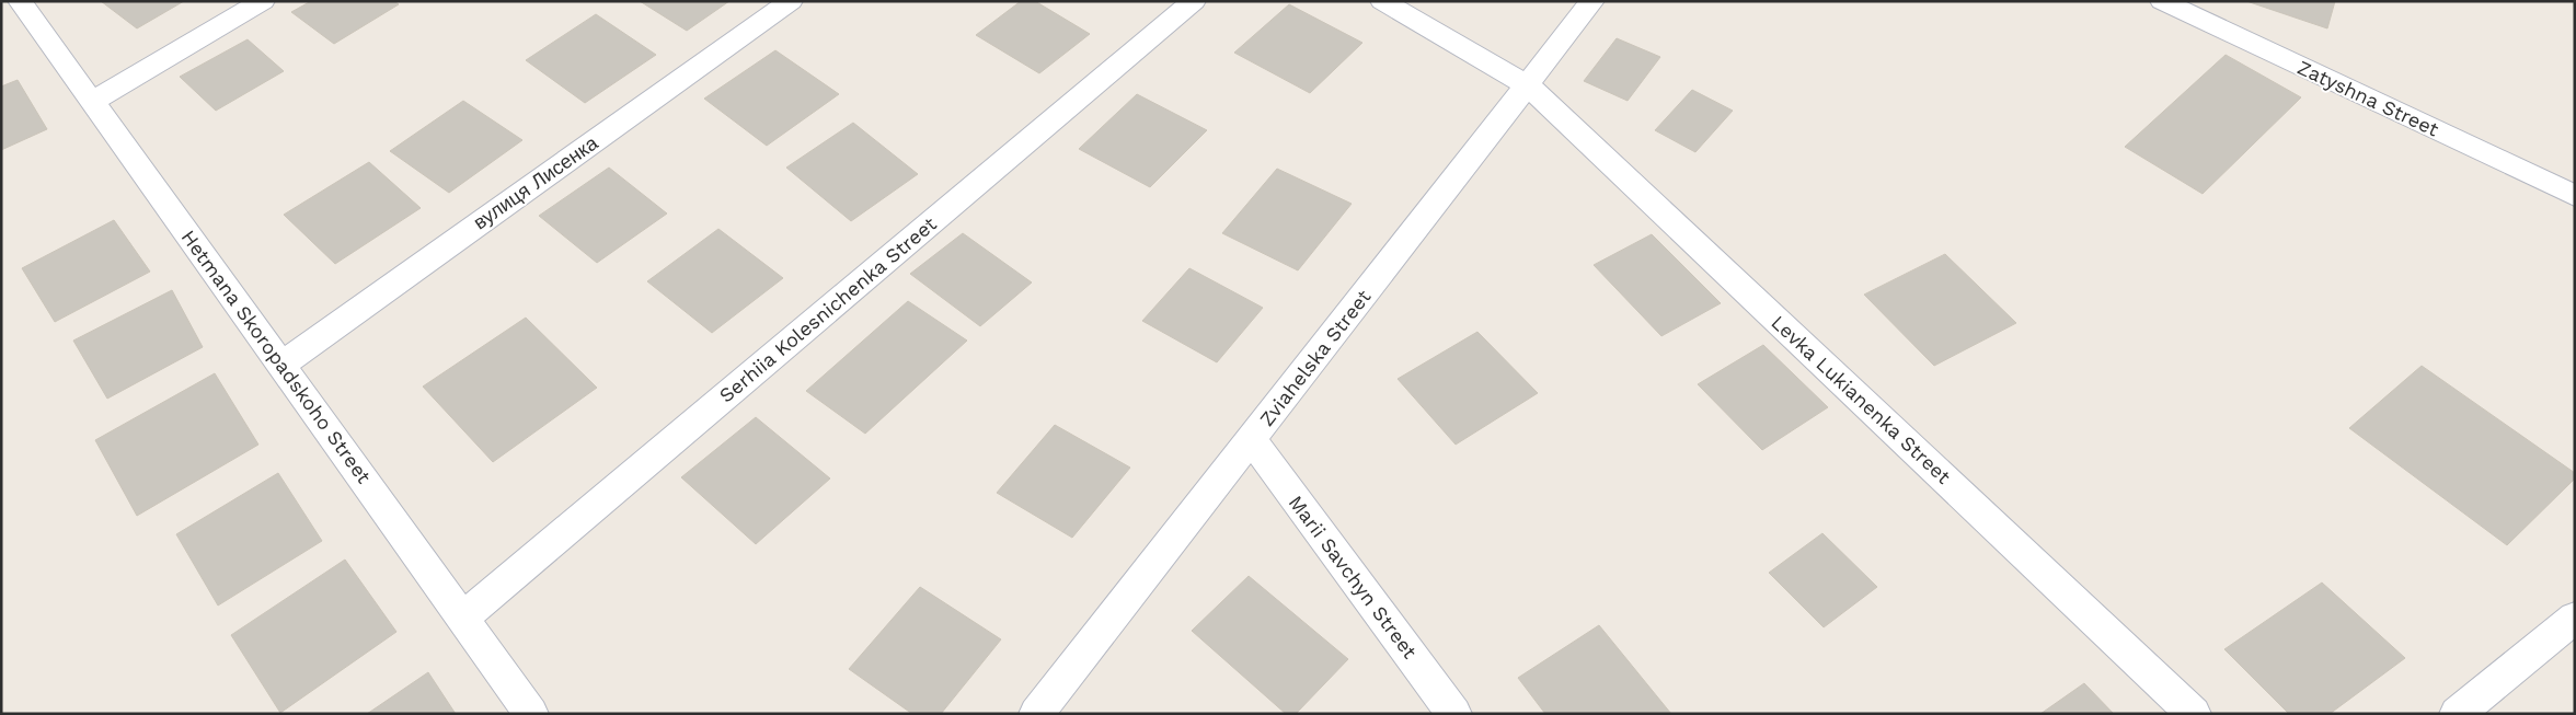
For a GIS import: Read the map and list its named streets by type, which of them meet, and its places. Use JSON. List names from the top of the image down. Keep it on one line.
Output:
{"streets":{"street":["Zatyshna Street","вулиця Лисенка","Serhiia Kolesnichenka Street","Hetmana Skoropadskoho Street","Zviahelska Street","Levka Lukianenka Street","Marii Savchyn Street"]},"crossings":[["вулиця Лисенка","Hetmana Skoropadskoho Street"],["Serhiia Kolesnichenka Street","Hetmana Skoropadskoho Street"],["Zviahelska Street","Levka Lukianenka Street"],["Zviahelska Street","Marii Savchyn Street"]]}
